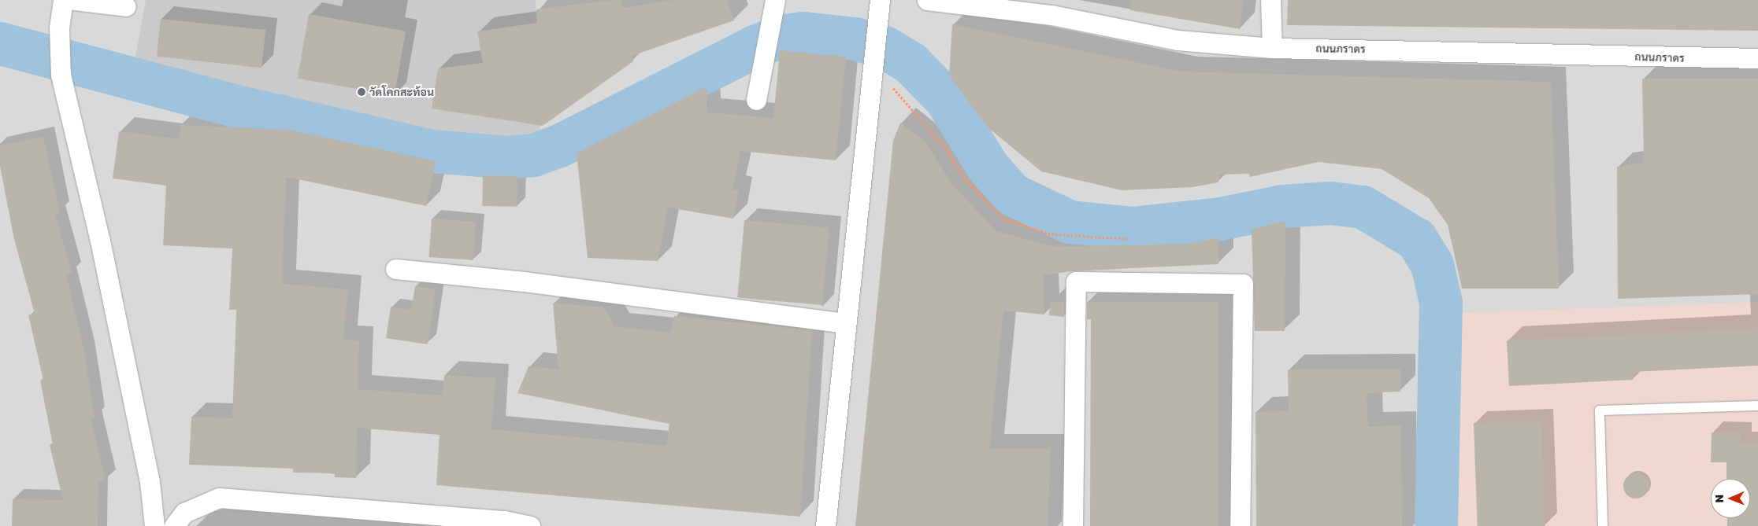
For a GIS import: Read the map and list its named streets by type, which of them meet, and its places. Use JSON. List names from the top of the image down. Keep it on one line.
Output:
{"streets":{"street":["ถนนภราดร"]},"places":["วัดโคกสะท้อน"],"north":"left"}
